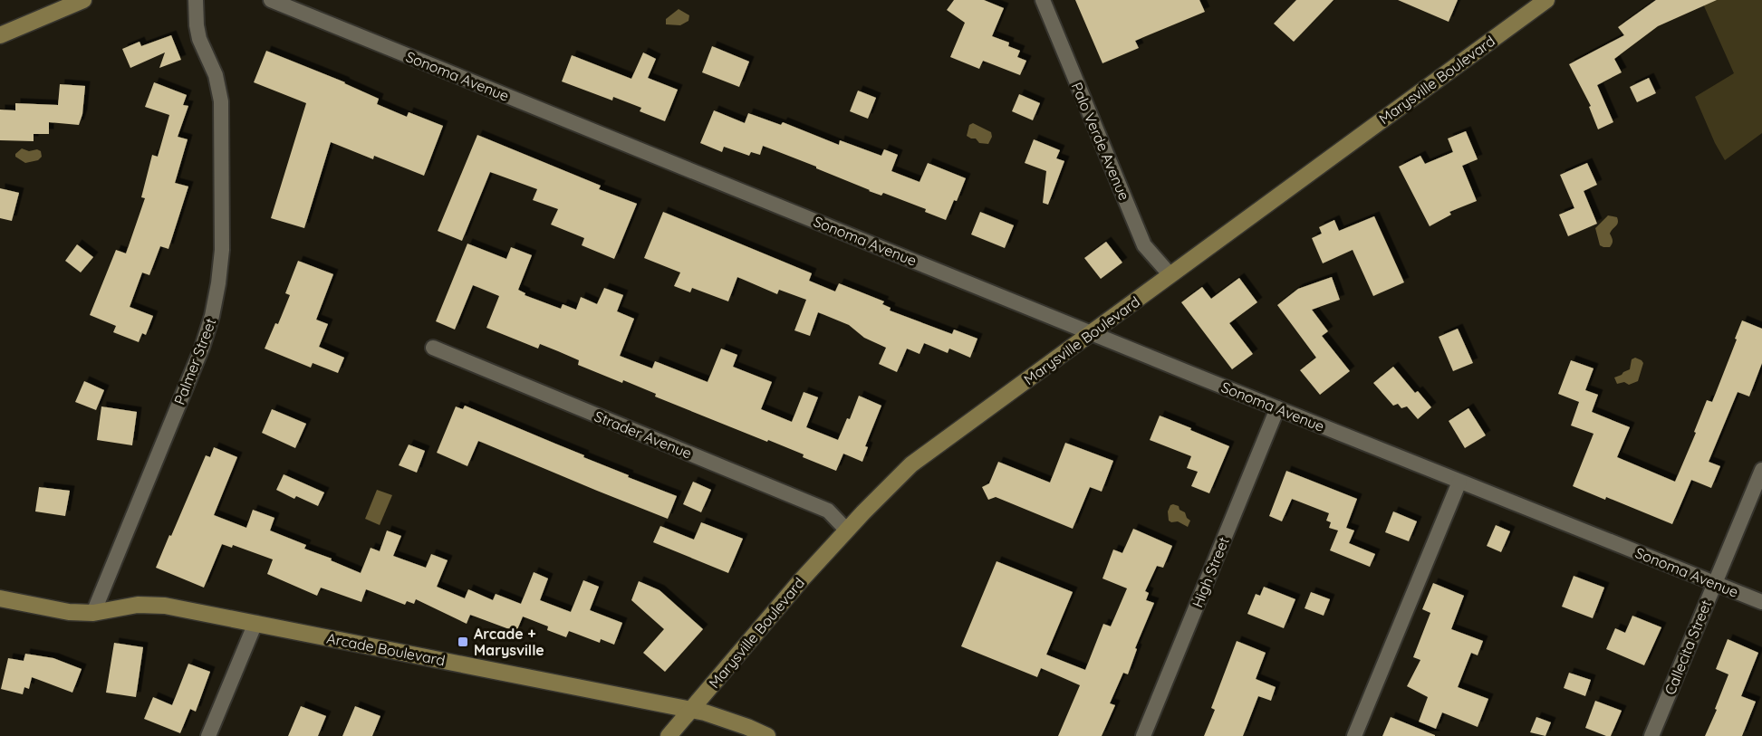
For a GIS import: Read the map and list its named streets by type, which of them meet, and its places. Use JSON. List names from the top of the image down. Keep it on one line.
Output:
{"streets":{"main road":["Marysville Boulevard","Arcade Boulevard"],"street":["Sonoma Avenue","Palo Verde Avenue","Palmer Street","Strader Avenue","High Street","Callecita Street"]},"crossings":[["Sonoma Avenue","Marysville Boulevard"],["Sonoma Avenue","High Street"],["Sonoma Avenue","Callecita Street"],["Marysville Boulevard","Palo Verde Avenue"],["Marysville Boulevard","Strader Avenue"],["Marysville Boulevard","Arcade Boulevard"],["Palmer Street","Arcade Boulevard"]],"places":{"transit":["Arcade + Marysville"]}}
